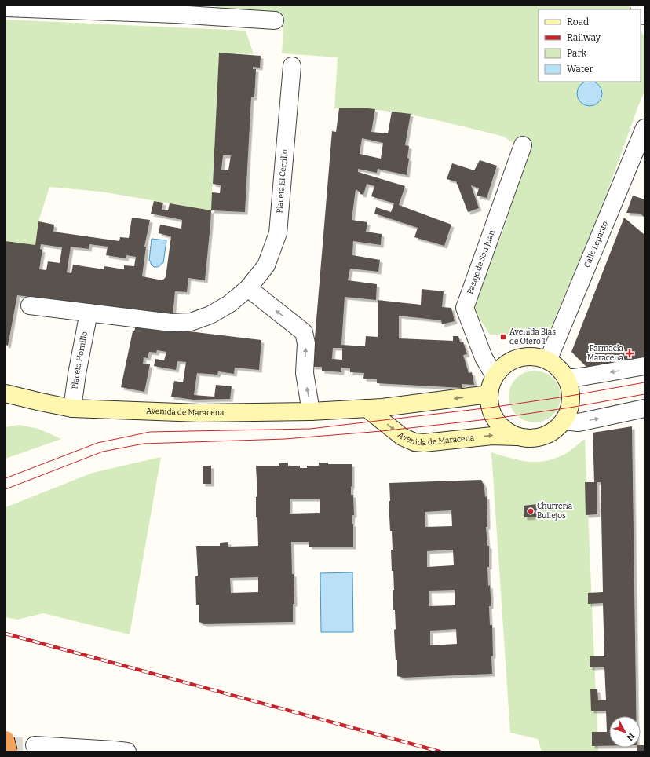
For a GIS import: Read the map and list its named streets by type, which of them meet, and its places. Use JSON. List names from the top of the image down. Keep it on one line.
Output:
{"streets":{"main road":["Avenida de Maracena"],"street":["Placeta El Cerrillo","Calle Lepanto","Pasaje de San Juan","Placeta Hornillo"]},"crossings":[["Placeta El Cerrillo","Placeta Hornillo"],["Calle Lepanto","Pasaje de San Juan"],["Calle Lepanto","Avenida de Maracena"],["Pasaje de San Juan","Avenida de Maracena"],["Placeta Hornillo","Avenida de Maracena"]],"places":{"transit":["Avenida Blas de Otero 1"],"health":["Farmacia Maracena"],"other":["Churreria Bullejos"]},"legend":["Road","Railway","Park","Water"],"north":"bottom right"}
